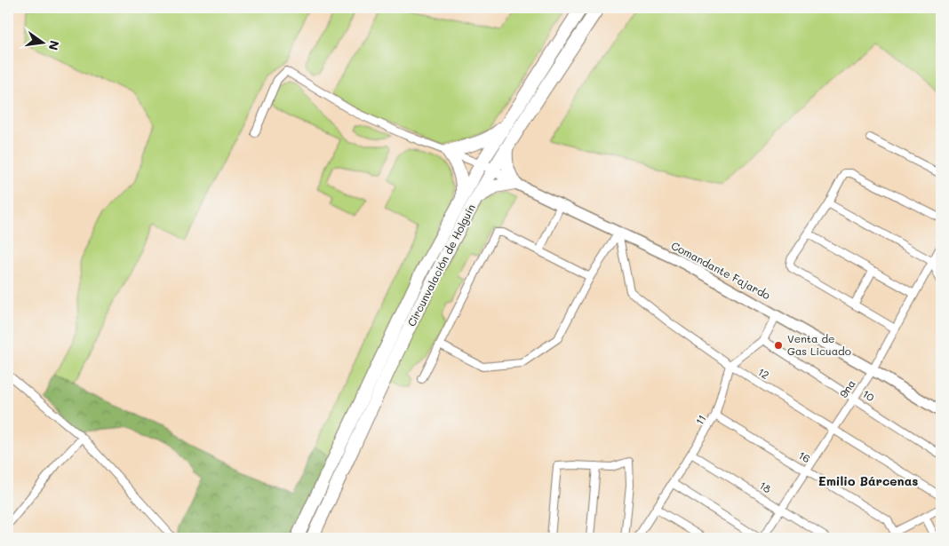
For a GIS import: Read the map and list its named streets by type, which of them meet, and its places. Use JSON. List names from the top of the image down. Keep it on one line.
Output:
{"streets":{"highway":["Circunvalación de Holguín"],"street":["Comandante Fajardo","12","9na","10","11","16","18"]},"crossings":[["Circunvalación de Holguín","Comandante Fajardo"],["Comandante Fajardo","12"],["Comandante Fajardo","9na"],["12","9na"],["12","11"],["9na","10"],["9na","16"],["9na","18"],["11","16"],["11","18"]],"districts":["Emilio Bárcenas"],"places":["Venta de Gas Licuado"],"north":"right"}
